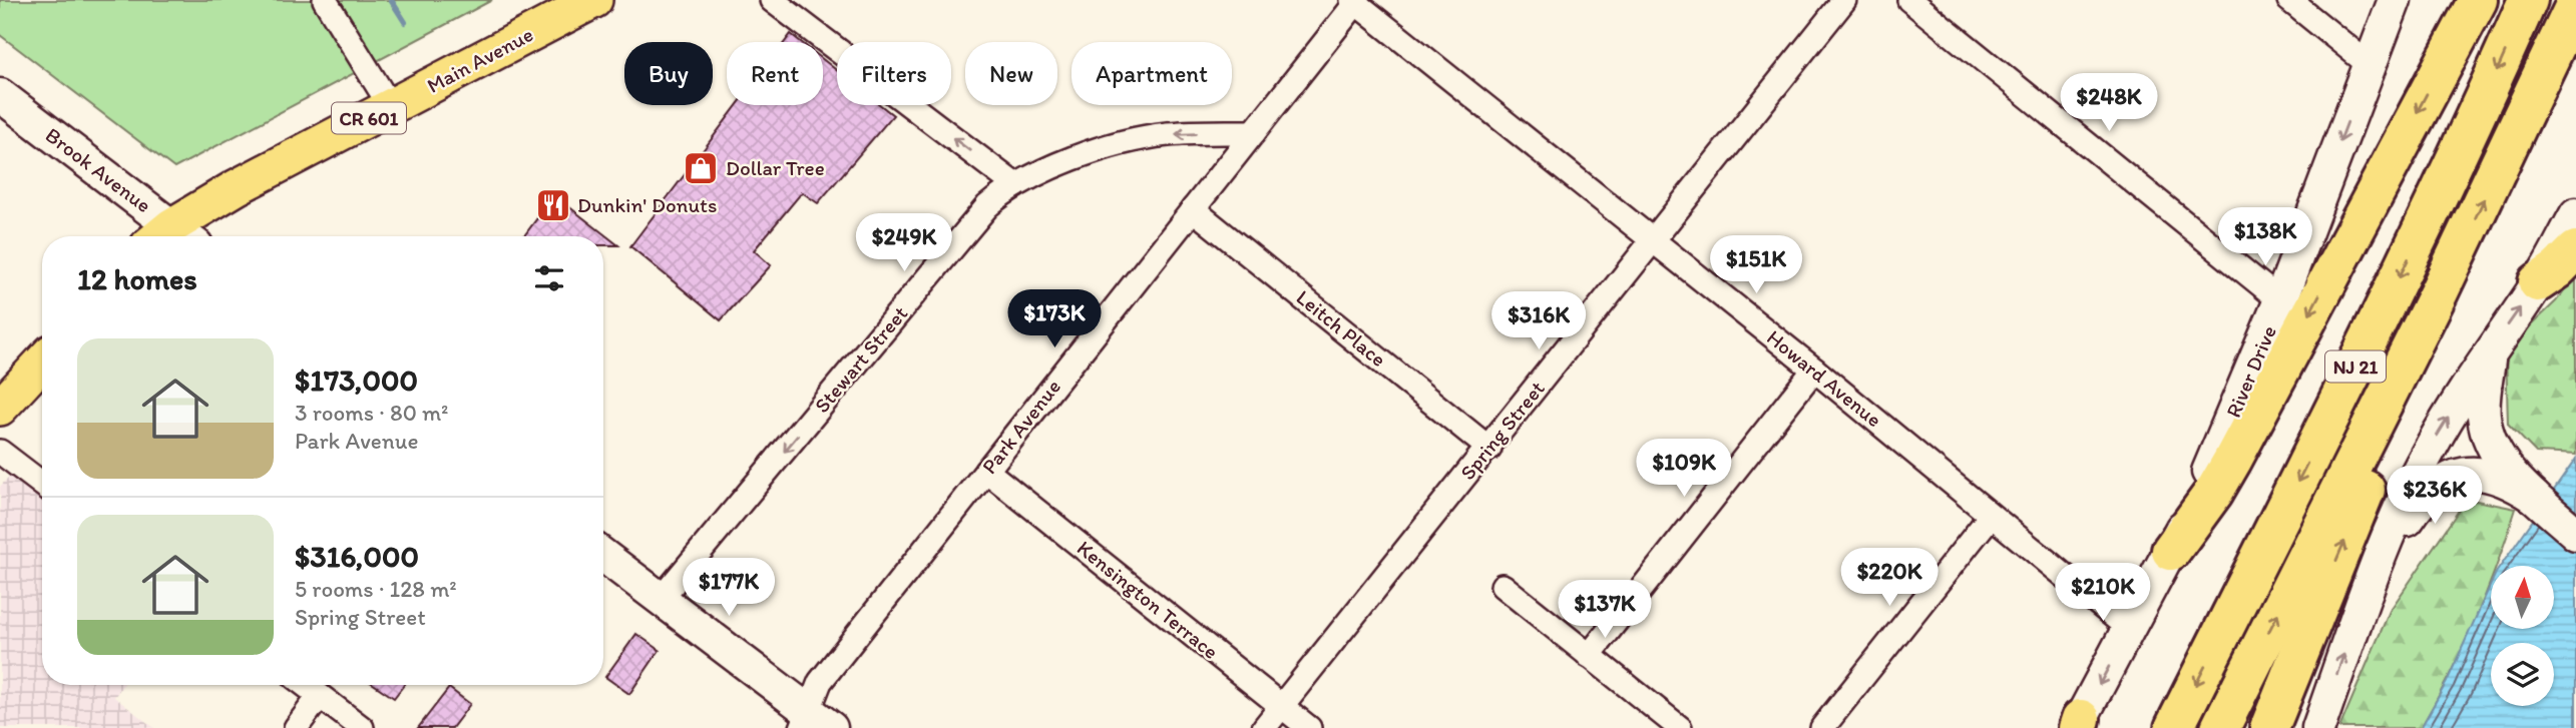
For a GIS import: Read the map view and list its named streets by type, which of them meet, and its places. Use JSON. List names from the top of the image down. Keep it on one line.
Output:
{"streets":{"highway":["NJ 21"],"main road":["Main Avenue","CR 601","Brook Avenue","River Drive"],"street":["Leitch Place","Stewart Street","Howard Avenue","Park Avenue","Spring Street","Kensington Terrace"]},"crossings":[["Leitch Place","Park Avenue"],["Leitch Place","Spring Street"],["Stewart Street","Park Avenue"],["River Drive","Howard Avenue"],["Howard Avenue","Park Avenue"],["Howard Avenue","Spring Street"],["Park Avenue","Kensington Terrace"],["Spring Street","Kensington Terrace"]],"one_way":["Stewart Street"],"places":{"shop":["Dollar Tree"],"restaurant":["Dunkin' Donuts"]},"north":"top","page":{"chip":["Buy","Rent","Filters","New","Apartment"],"price":["$248K","$138K","$249K","$151K","$173K","$316K","$109K","$236K","$220K","$177K","$210K","$137K"],"heading":"12 homes","list":[{"name":"$173,000","note":"3 rooms · 80 m² · Park Avenue"},{"name":"$316,000","note":"5 rooms · 128 m² · Spring Street"}]}}
